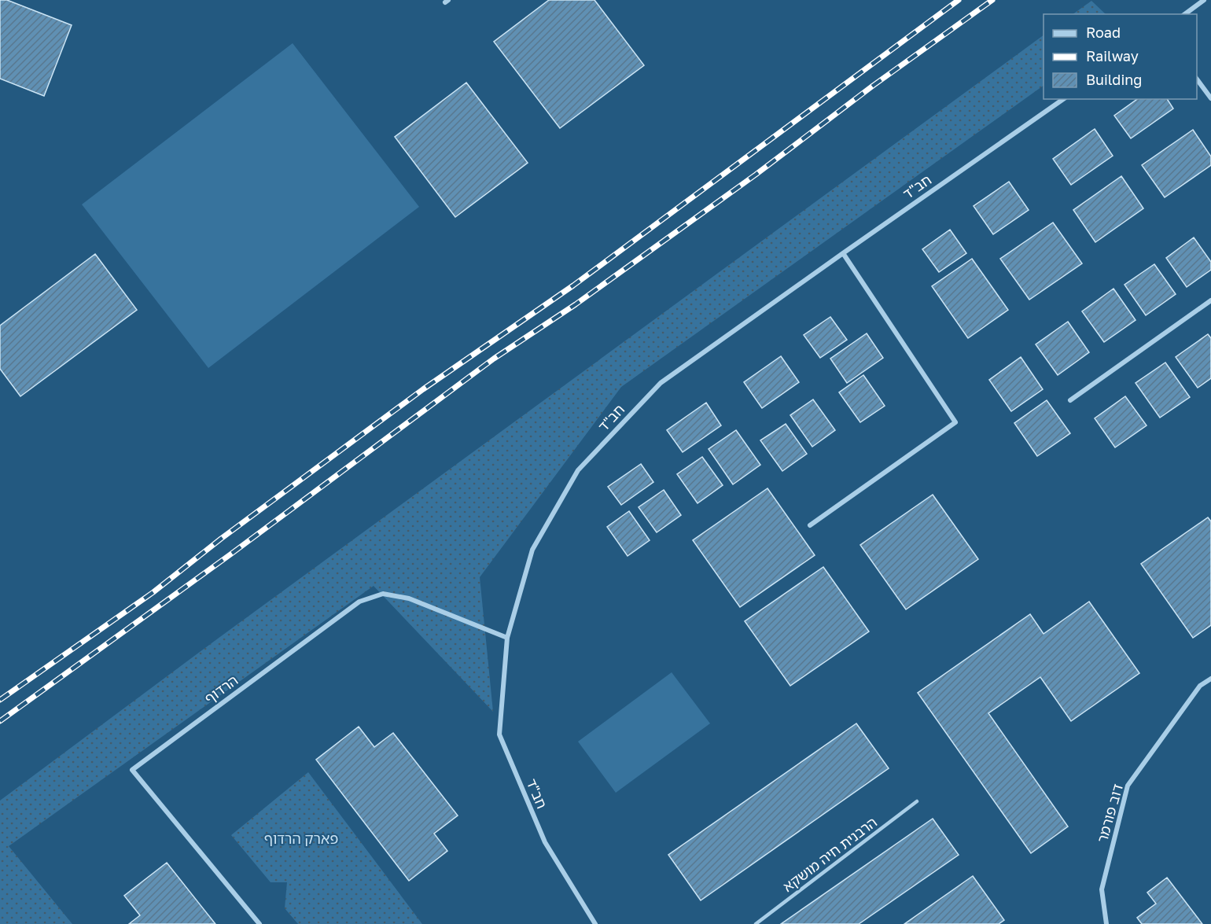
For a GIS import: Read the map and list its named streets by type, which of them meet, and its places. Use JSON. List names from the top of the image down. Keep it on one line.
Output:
{"streets":{"street":["חב\"ד","הרדוף","דוב פורמר"],"lane":["הרבנית חיה מושקא"]},"crossings":[["חב\"ד","הרדוף"]],"parks":["פארק הרדוף"],"legend":["Road","Railway","Building"]}
